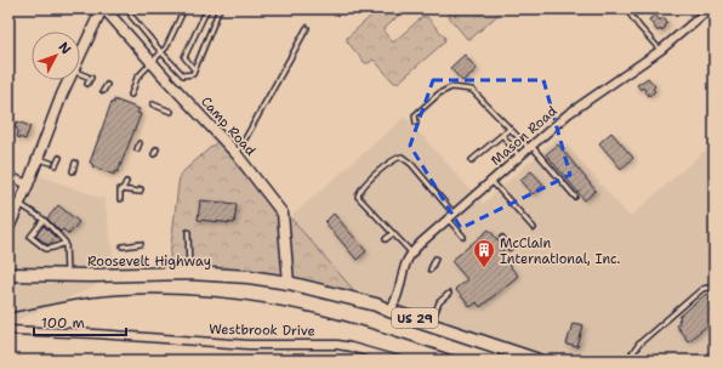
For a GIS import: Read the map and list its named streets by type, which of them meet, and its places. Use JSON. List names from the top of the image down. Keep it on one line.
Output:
{"streets":{"main road":["Roosevelt Highway","US 29"],"street":["Camp Road","Mason Road","Westbrook Drive"]},"crossings":[["Camp Road","Roosevelt Highway"],["Mason Road","Roosevelt Highway"]],"places":{"building":["McClain International, Inc."]},"scale_bar":"100 m","north":"top right"}
